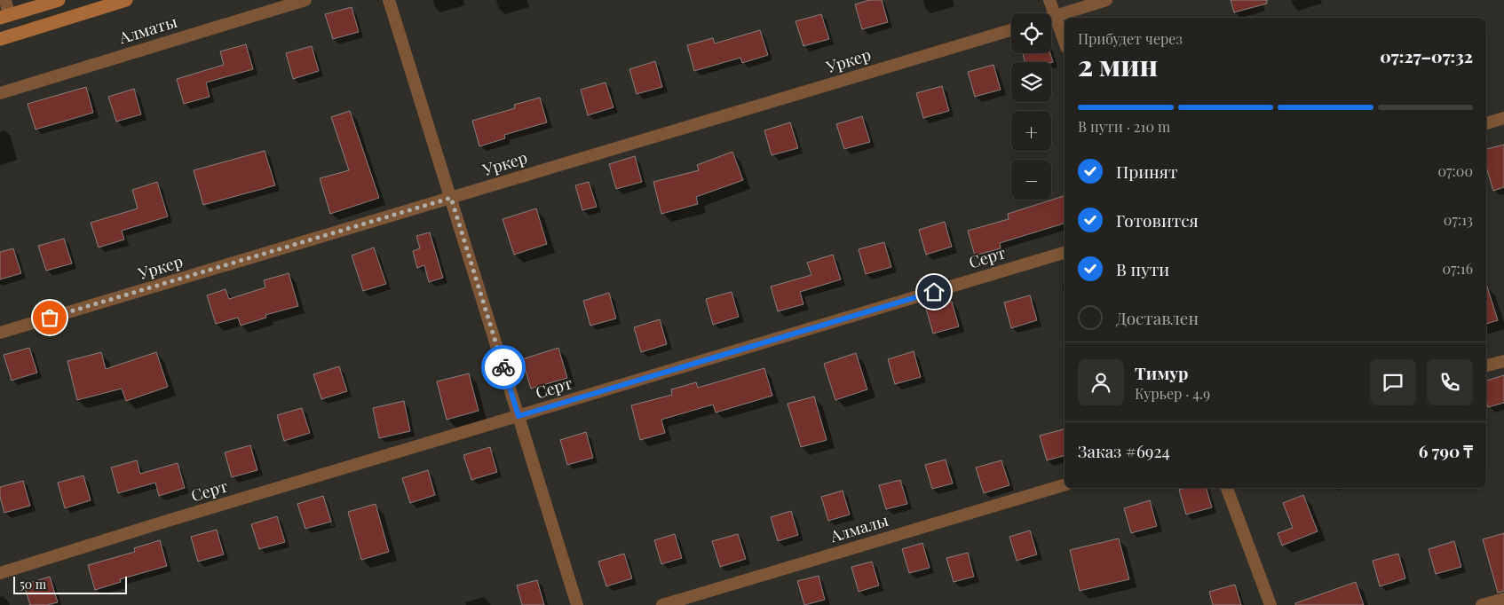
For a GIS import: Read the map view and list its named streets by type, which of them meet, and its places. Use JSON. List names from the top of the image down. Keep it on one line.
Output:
{"streets":{"street":["Алматы","Уркер","Серт","Алмалы"]},"scale_bar":"50 m","page":{"map_buttons":["+","−"],"heading":["2 мин","Прибудет через","07:27–07:32"],"panel":["Тимур","Курьер · 4.9","Заказ #6924","6 790 ₸"],"bar":"В пути · 210 m","list":[["Принят","07:00"],["Готовится","07:13"],["В пути","07:16"],"Доставлен"],"scale":"50 m"}}
